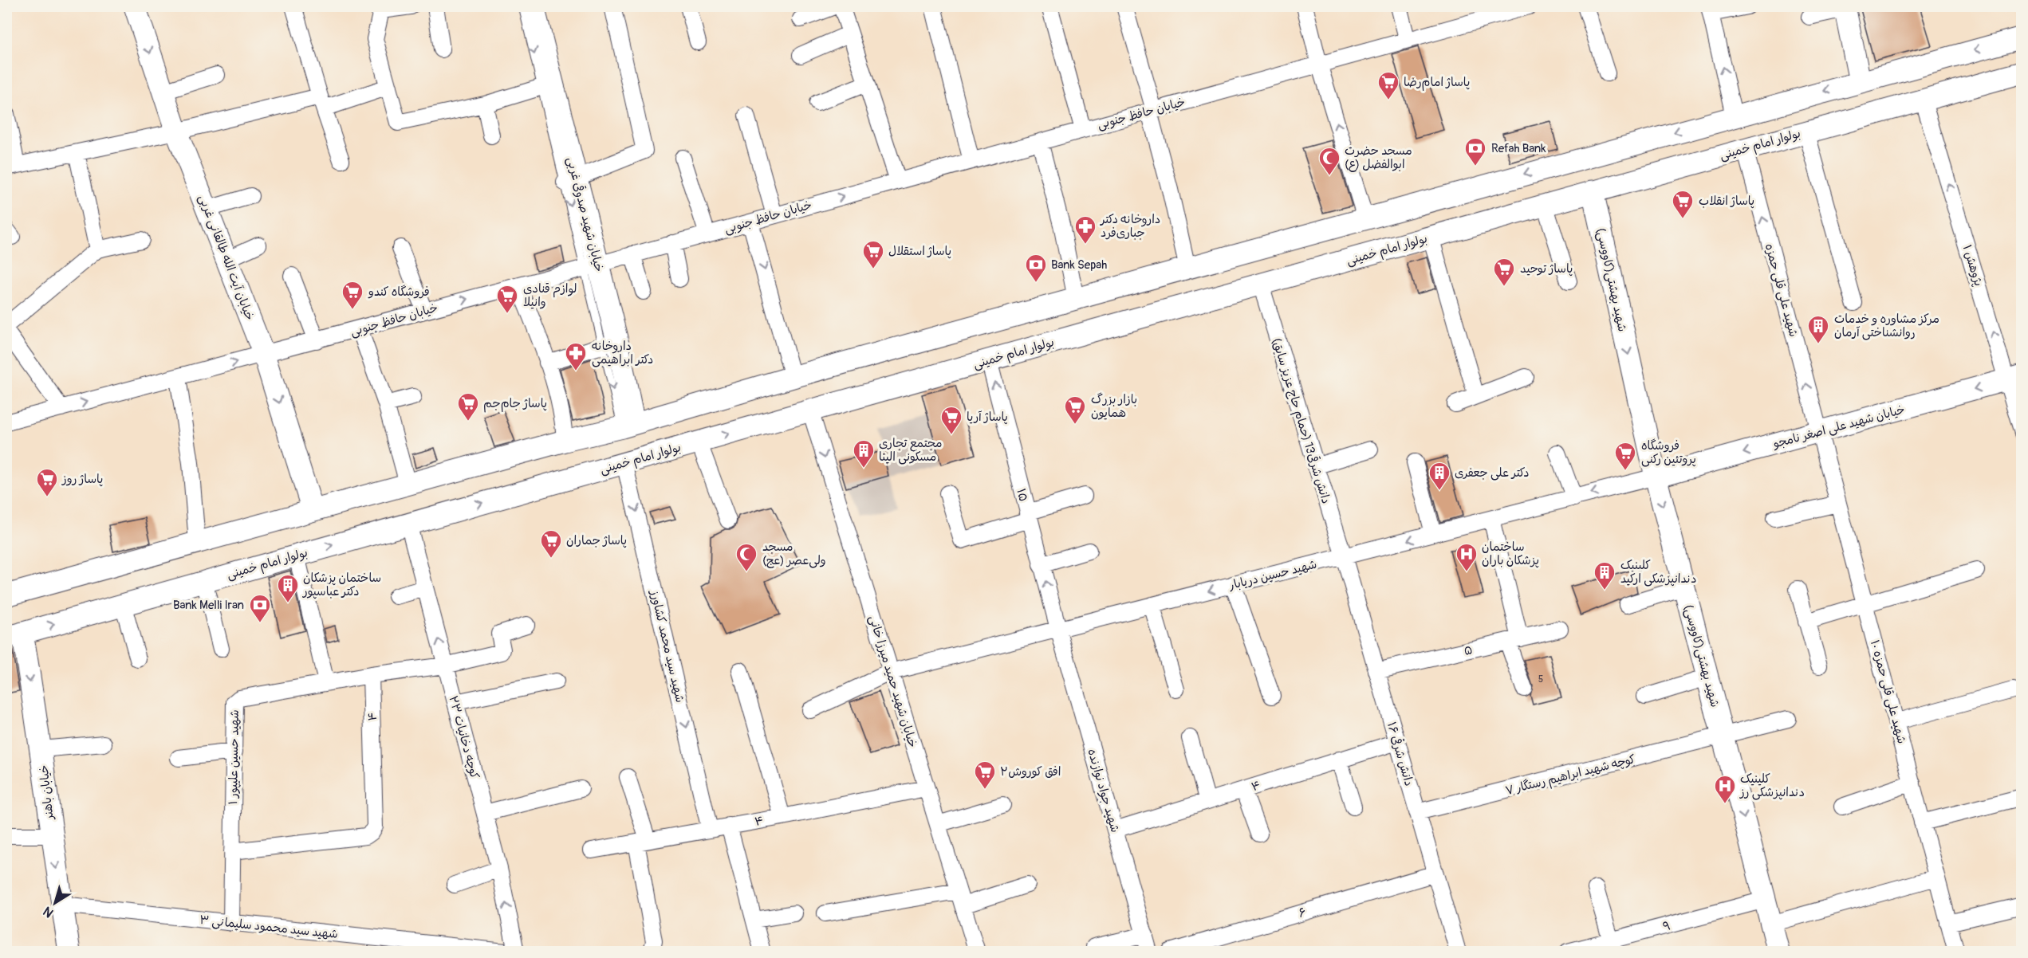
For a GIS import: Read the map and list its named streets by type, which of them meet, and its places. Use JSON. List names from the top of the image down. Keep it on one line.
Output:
{"streets":{"main road":["بولوار امام خمینی","خیابان شهید صدوقی غربی","خیابان آیت الله طالقانی غربی","شهید بهشتی(کاووسی)","خیابان شهید علی اصغر نامجو","خیابان باهنر"],"street":["خیابان حافظ جنوبی","پژوهش ۱","شهید علی قلی حمزه","دانش شرقی13 (حمام حاج عزیز سابق)","۱۵","شهید حسین دریابار","شهید سید محمد کشاورز","۵","خیابان شهید حمید میرزا خانی","شهید علی قلی حمزه ۱۰","۴","کوچه دخانیات ۲۳","دانش شرقی ۱۶","شهید حسین علیپور ۱","کوچه شهید ابراهیم رستگار ۷","شهید جواد نوازنده","۶","۹","شهید سید محمود سلیمانی ۳"]},"crossings":[["خیابان حافظ جنوبی","خیابان شهید صدوقی غربی"],["خیابان حافظ جنوبی","خیابان آیت الله طالقانی غربی"],["بولوار امام خمینی","پژوهش ۱"],["بولوار امام خمینی","شهید بهشتی(کاووسی)"],["بولوار امام خمینی","شهید علی قلی حمزه"],["بولوار امام خمینی","دانش شرقی13 (حمام حاج عزیز سابق)"],["بولوار امام خمینی","۱۵"],["بولوار امام خمینی","شهید سید محمد کشاورز"],["بولوار امام خمینی","خیابان شهید حمید میرزا خانی"],["بولوار امام خمینی","کوچه دخانیات ۲۳"],["بولوار امام خمینی","خیابان باهنر"],["پژوهش ۱","خیابان شهید علی اصغر نامجو"],["شهید بهشتی(کاووسی)","خیابان شهید علی اصغر نامجو"],["شهید بهشتی(کاووسی)","شهید حسین دریابار"],["شهید بهشتی(کاووسی)","کوچه شهید ابراهیم رستگار ۷"],["شهید بهشتی(کاووسی)","۹"],["شهید علی قلی حمزه","خیابان شهید علی اصغر نامجو"],["شهید علی قلی حمزه","شهید علی قلی حمزه ۱۰"],["دانش شرقی13 (حمام حاج عزیز سابق)","شهید حسین دریابار"],["دانش شرقی13 (حمام حاج عزیز سابق)","دانش شرقی ۱۶"],["خیابان شهید علی اصغر نامجو","شهید حسین دریابار"],["خیابان شهید علی اصغر نامجو","شهید علی قلی حمزه ۱۰"],["۱۵","شهید حسین دریابار"],["۱۵","شهید جواد نوازنده"],["شهید حسین دریابار","خیابان شهید حمید میرزا خانی"],["شهید حسین دریابار","دانش شرقی ۱۶"],["شهید حسین دریابار","شهید جواد نوازنده"],["شهید سید محمد کشاورز","۴"],["۵","دانش شرقی ۱۶"],["خیابان شهید حمید میرزا خانی","۴"],["۴","دانش شرقی ۱۶"],["۴","شهید حسین علیپور ۱"],["۴","شهید جواد نوازنده"],["دانش شرقی ۱۶","کوچه شهید ابراهیم رستگار ۷"],["دانش شرقی ۱۶","۶"],["شهید حسین علیپور ۱","شهید سید محمود سلیمانی ۳"],["خیابان باهنر","شهید سید محمود سلیمانی ۳"]],"one_way":["خیابان آیت الله طالقانی غربی","شهید بهشتی(کاووسی)","خیابان شهید علی اصغر نامجو","۱۵","خیابان شهید حمید میرزا خانی","خیابان باهنر"],"places":{"supermarket":["پاساژ امام‌رضا","پاساژ انقلاب","پاساژ استقلال","پاساژ توحید","فروشگاه کندو","لوازم قنادی وانیلا","پاساژ جام‌جم","بازار بزرگ همایون","پاساژ آریا","فروشگاه پروتئین رکنی","پاساژ روز","پاساژ جماران","افق کوروش۲"],"bank":["Refah Bank","Bank Sepah","Bank Melli Iran"],"mosque":["مسجد حضرت ابوالفضل (ع)","مسجد ولی‌عصر (عج)"],"pharmacy":["داروخانه دکتر جباری‌فرد","داروخانه دکتر ابراهیمی"],"building":["مرکز مشاوره و خدمات روانشناختی آرمان","مجتمع تجاری مسکونی الینا","دکتر علی جعفری","کلینیک دندانپزشکی ارکید","ساختمان پزشکان دکتر عباسپور"],"hospital":["ساختمان پزشکان باران","کلینیک دندانپزشکی رز"]},"house_numbers":["5"],"north":"bottom left"}
